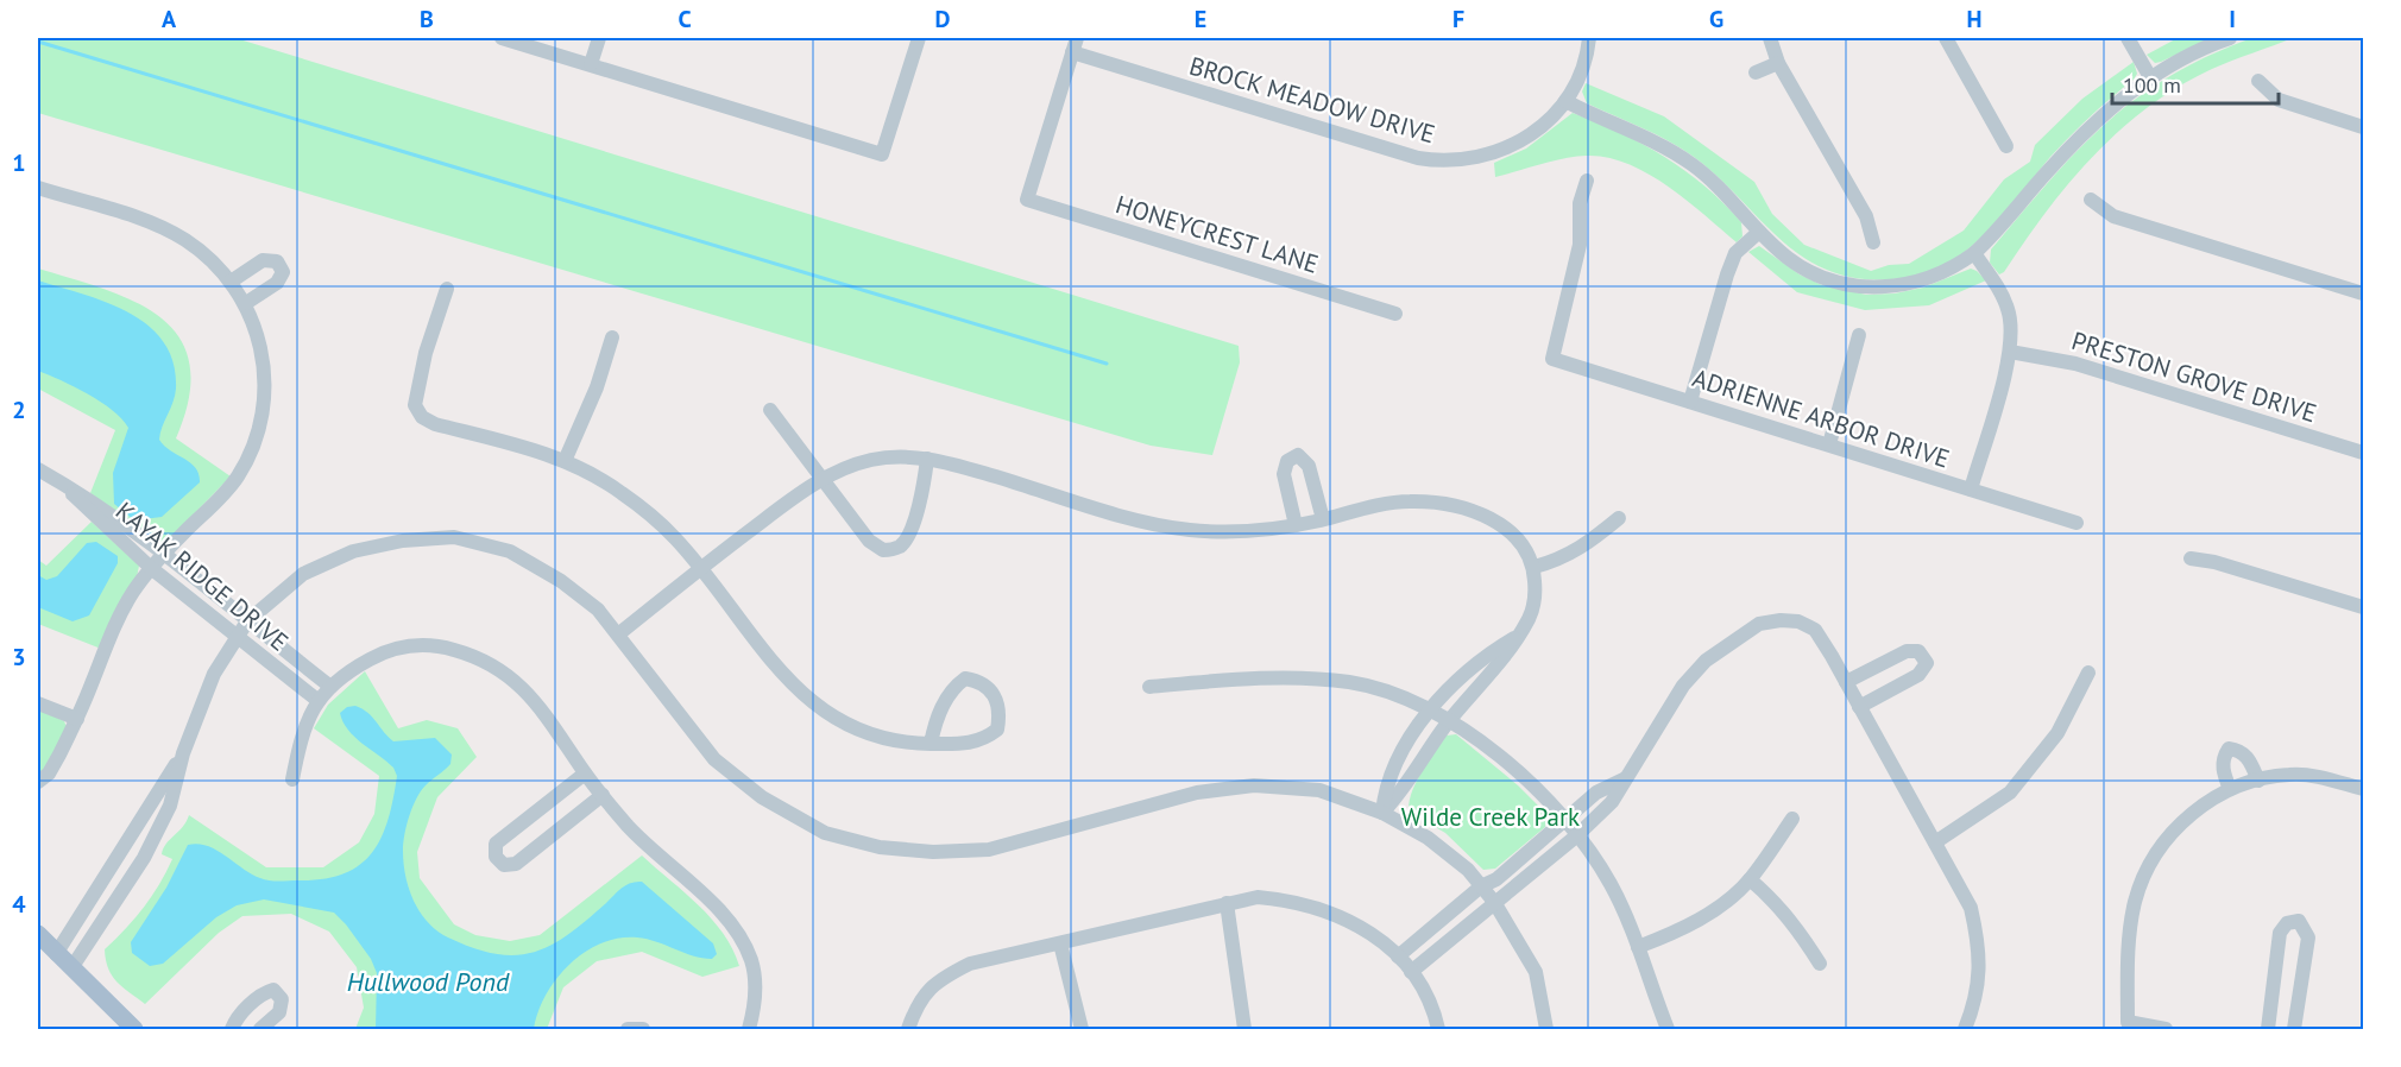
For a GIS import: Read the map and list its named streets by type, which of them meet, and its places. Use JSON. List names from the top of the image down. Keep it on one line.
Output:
{"streets":{"street":["BROCK MEADOW DRIVE","HONEYCREST LANE","PRESTON GROVE DRIVE","ADRIENNE ARBOR DRIVE","KAYAK RIDGE DRIVE"]},"crossings":[["BROCK MEADOW DRIVE","HONEYCREST LANE"]],"water":["Hullwood Pond"],"parks":["Wilde Creek Park"],"scale_bar":"100 m","grid":{"columns":["A","B","C","D","E","F","G","H","I"],"rows":["1","2","3","4"]}}
